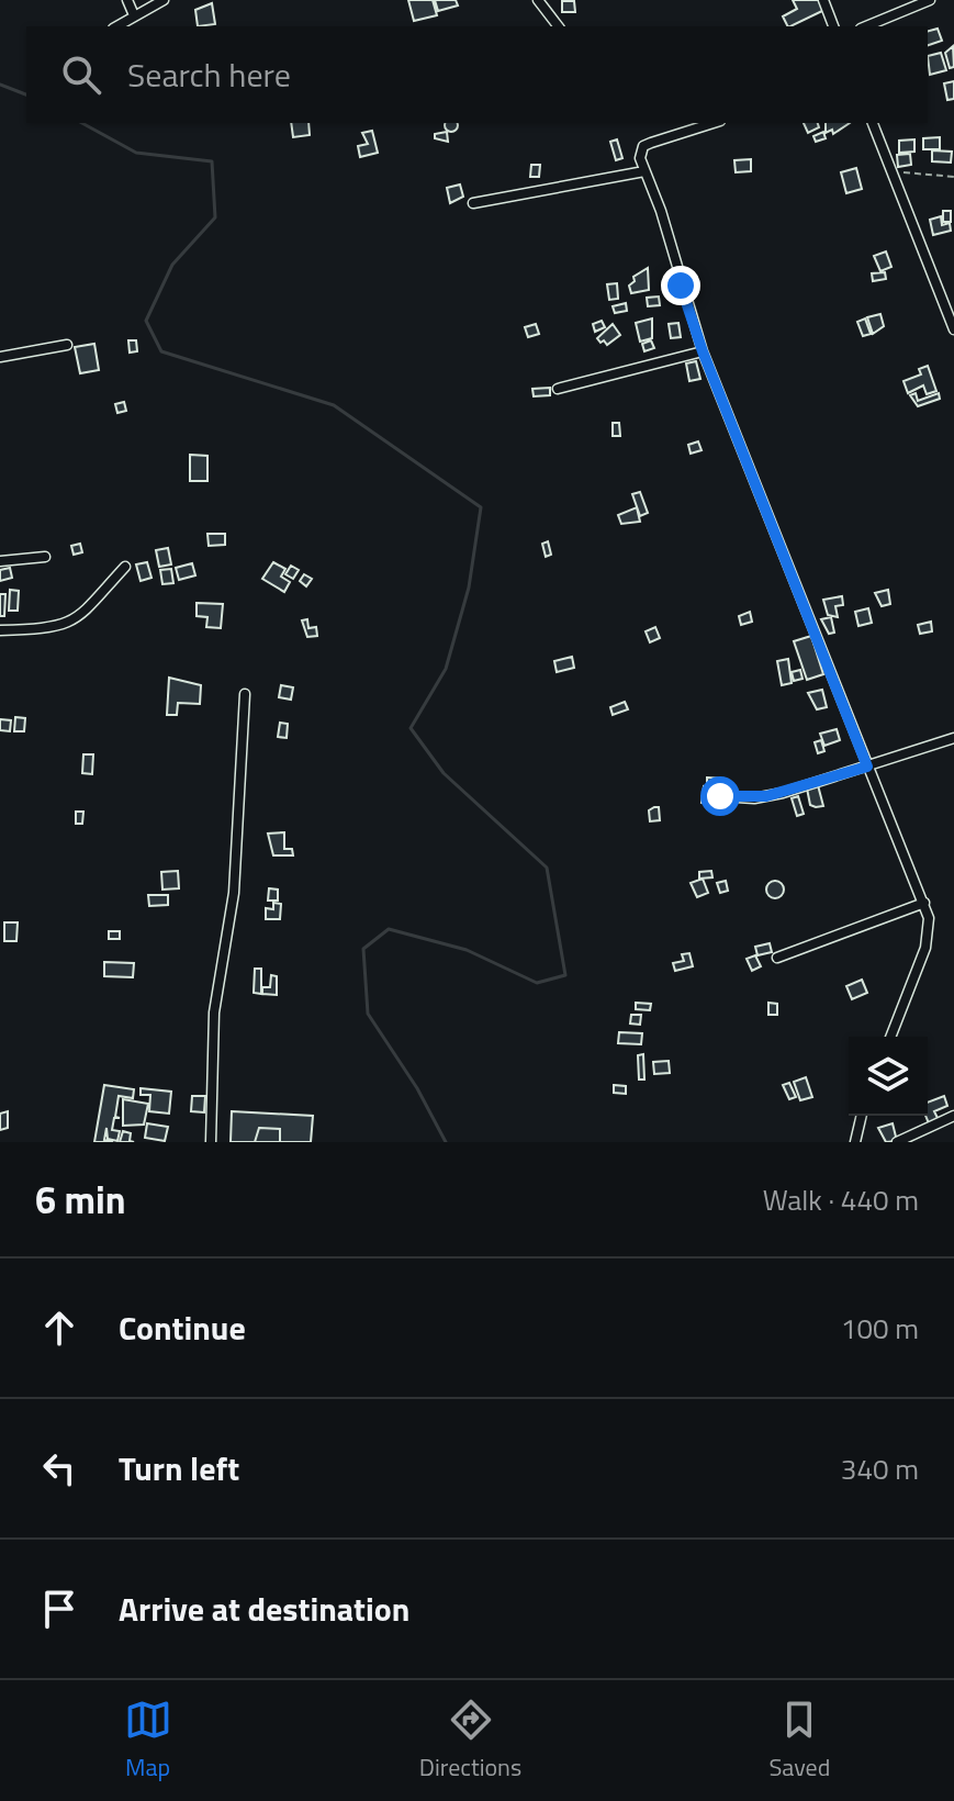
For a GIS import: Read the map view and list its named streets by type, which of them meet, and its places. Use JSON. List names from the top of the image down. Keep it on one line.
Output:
{"page":{"search":"Search here","heading":["6 min","Walk · 440 m"],"list":[["Continue","100 m"],["Turn left","340 m"],"Arrive at destination"],"nav":["Map","Directions","Saved"]}}
